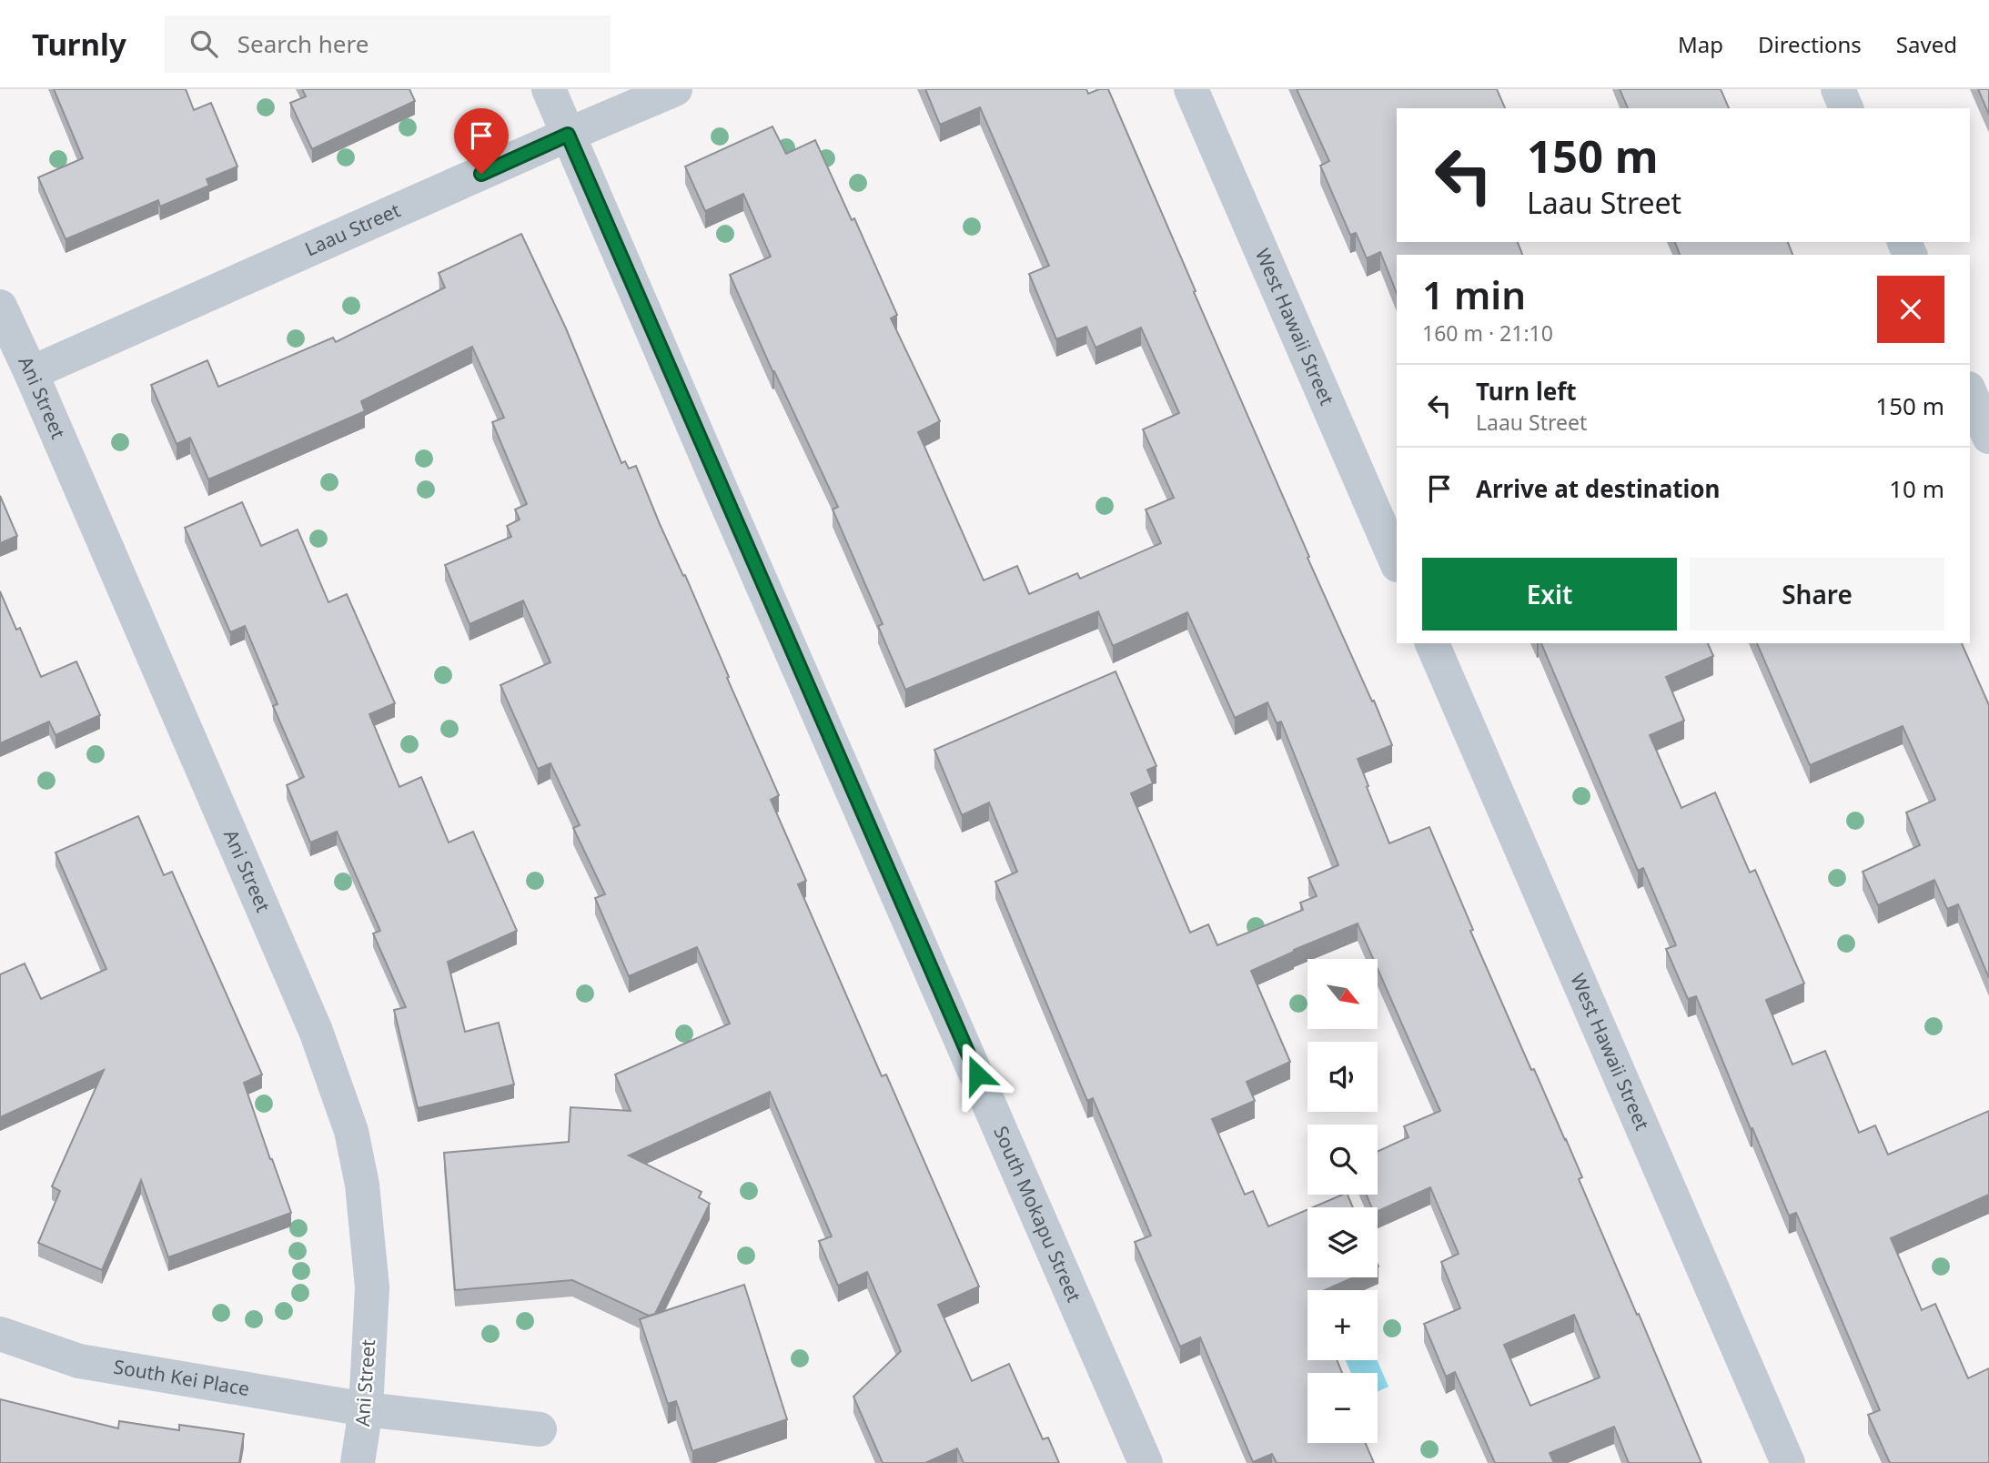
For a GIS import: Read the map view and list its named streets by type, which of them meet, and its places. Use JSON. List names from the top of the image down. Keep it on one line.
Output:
{"streets":{"street":["Laau Street","West Hawaii Street","Ani Street","South Mokapu Street","South Kei Place"]},"crossings":[["Laau Street","Ani Street"],["Laau Street","South Mokapu Street"],["Ani Street","South Kei Place"]],"north":"bottom right","page":{"header":"Turnly","search":"Search here","nav":["Map","Directions","Saved"],"turn":["150 m","Laau Street"],"heading":["1 min","160 m · 21:10"],"list":[{"name":"Turn left","note":"Laau Street","value":"150 m"},{"name":"Arrive at destination","value":"10 m"}],"buttons":["Exit","Share"],"map_buttons":["+","−"]}}
